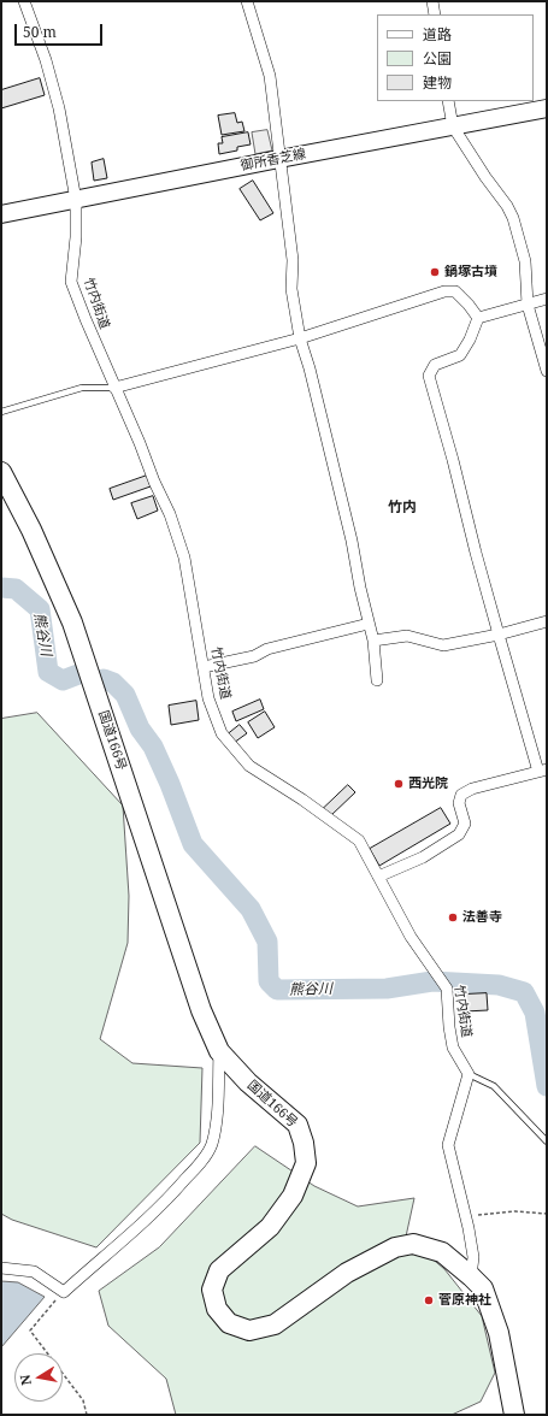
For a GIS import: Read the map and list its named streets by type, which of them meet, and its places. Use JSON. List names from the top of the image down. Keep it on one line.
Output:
{"streets":{"highway":["国道166号"],"main road":["御所香芝線"],"street":["竹内街道"]},"crossings":[["御所香芝線","竹内街道"]],"districts":["竹内"],"water":["熊谷川"],"places":["鍋塚古墳","西光院","法善寺","菅原神社"],"legend":["道路","公園","建物"],"scale_bar":"50 m","north":"left"}
